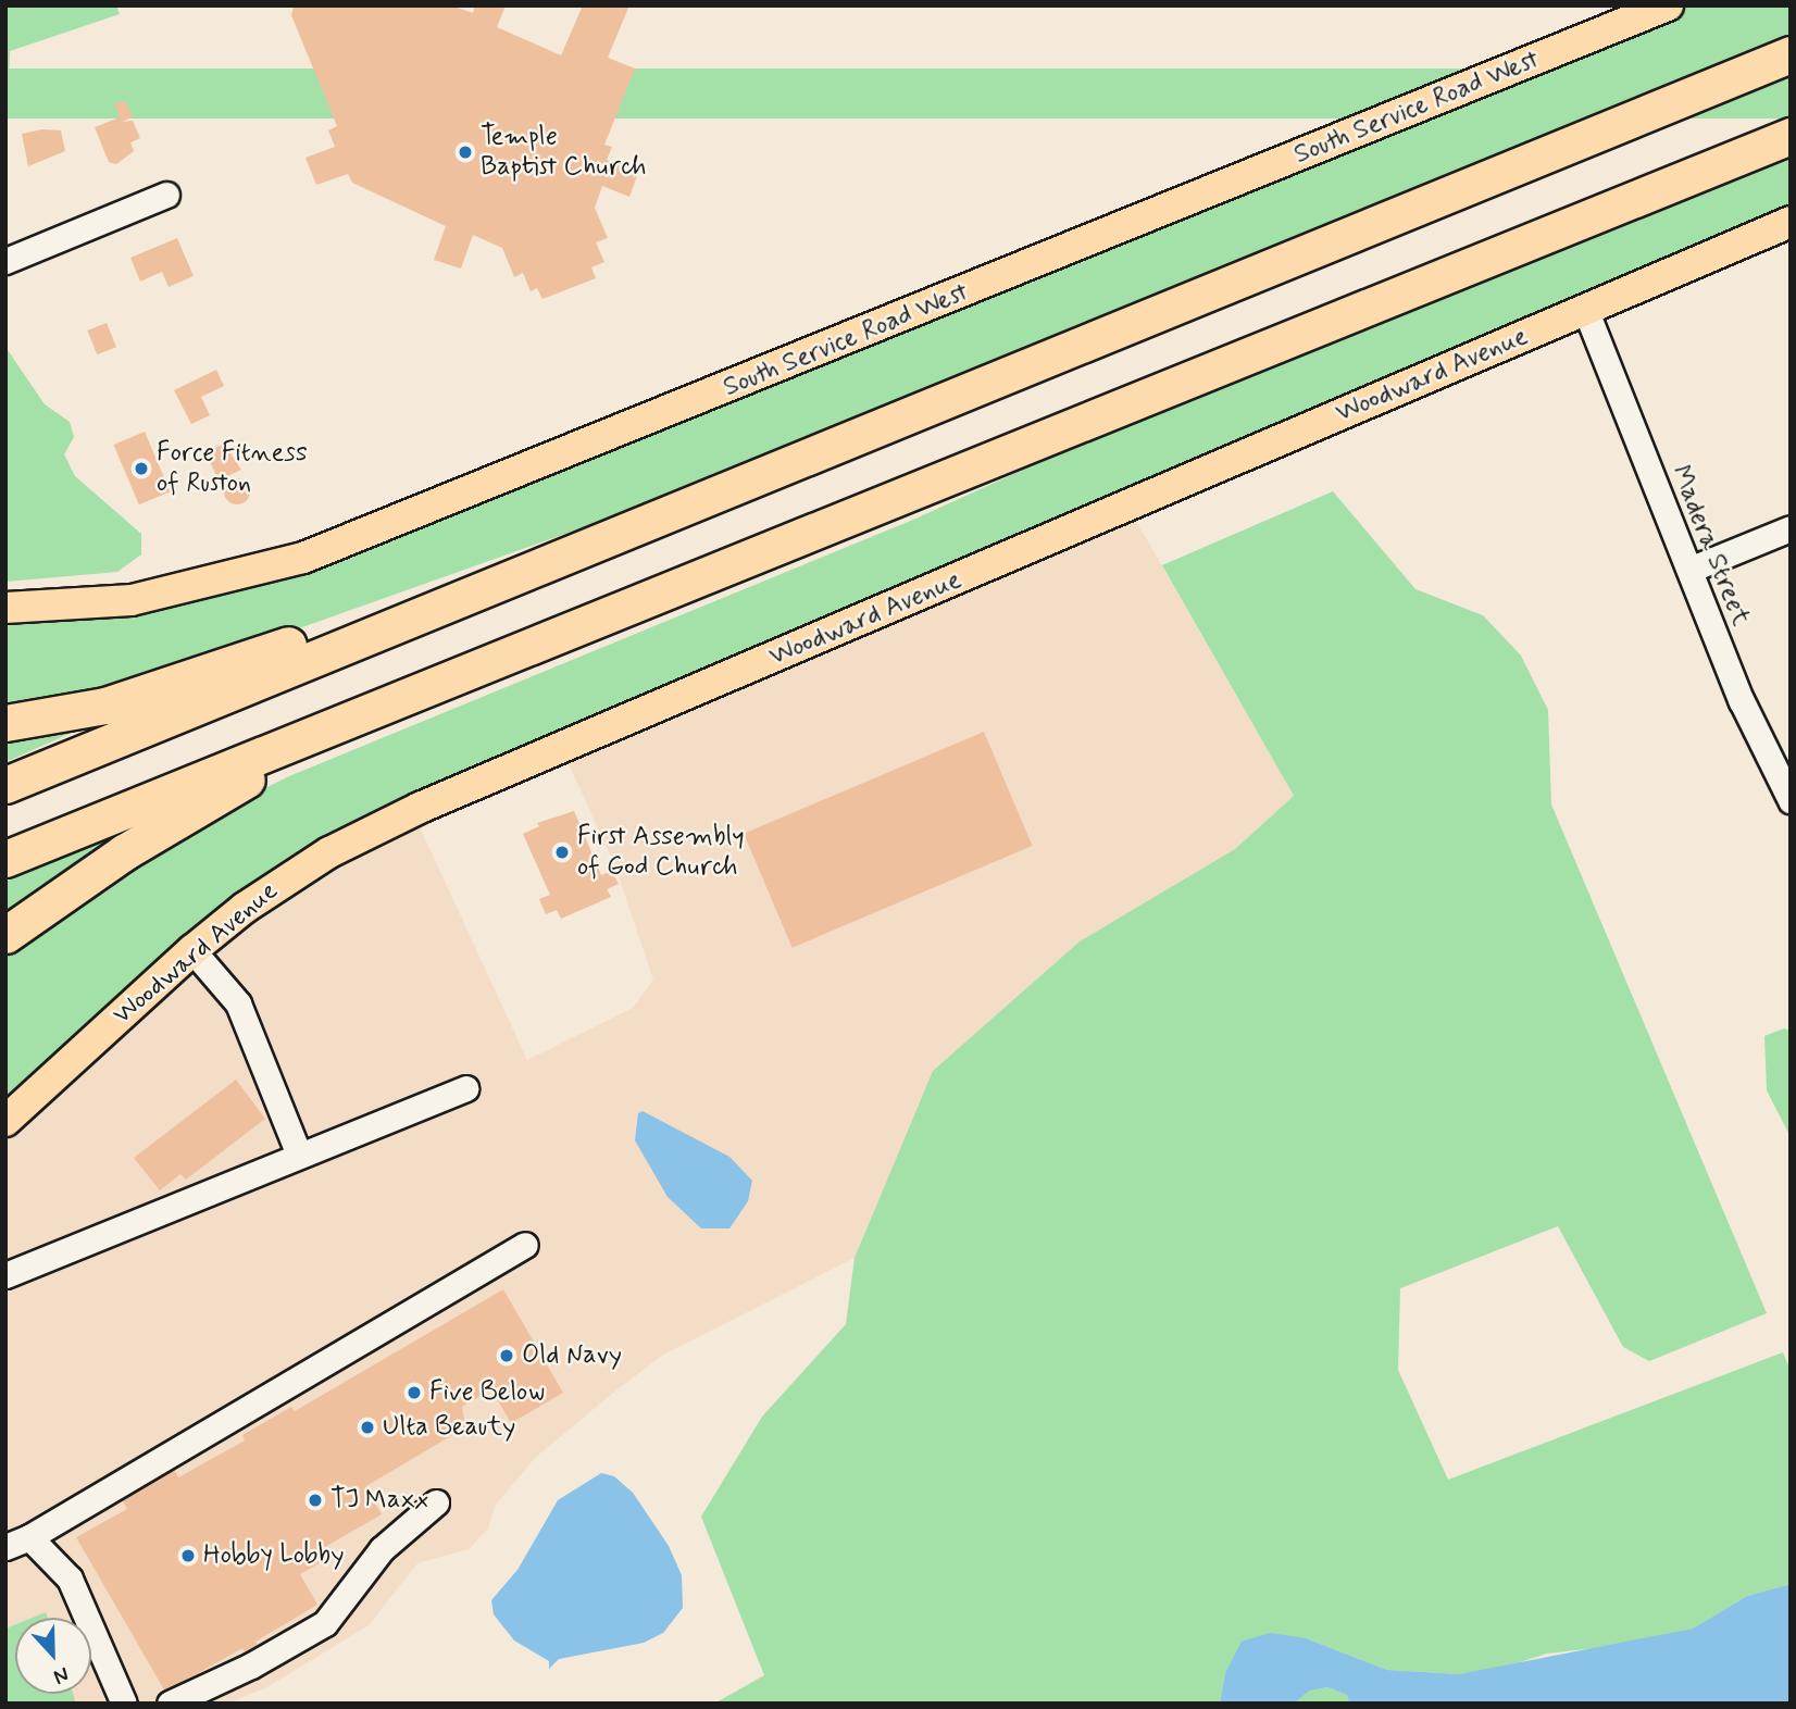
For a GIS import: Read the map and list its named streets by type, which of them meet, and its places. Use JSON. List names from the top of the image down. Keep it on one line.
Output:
{"streets":{"main road":["South Service Road West","Woodward Avenue"],"street":["Madera Street"]},"crossings":[["Woodward Avenue","Madera Street"]],"places":["Temple Baptist Church","Force Fitness of Ruston","First Assembly of God Church","Old Navy","Five Below","Ulta Beauty","TJ Maxx","Hobby Lobby"],"north":"bottom"}
